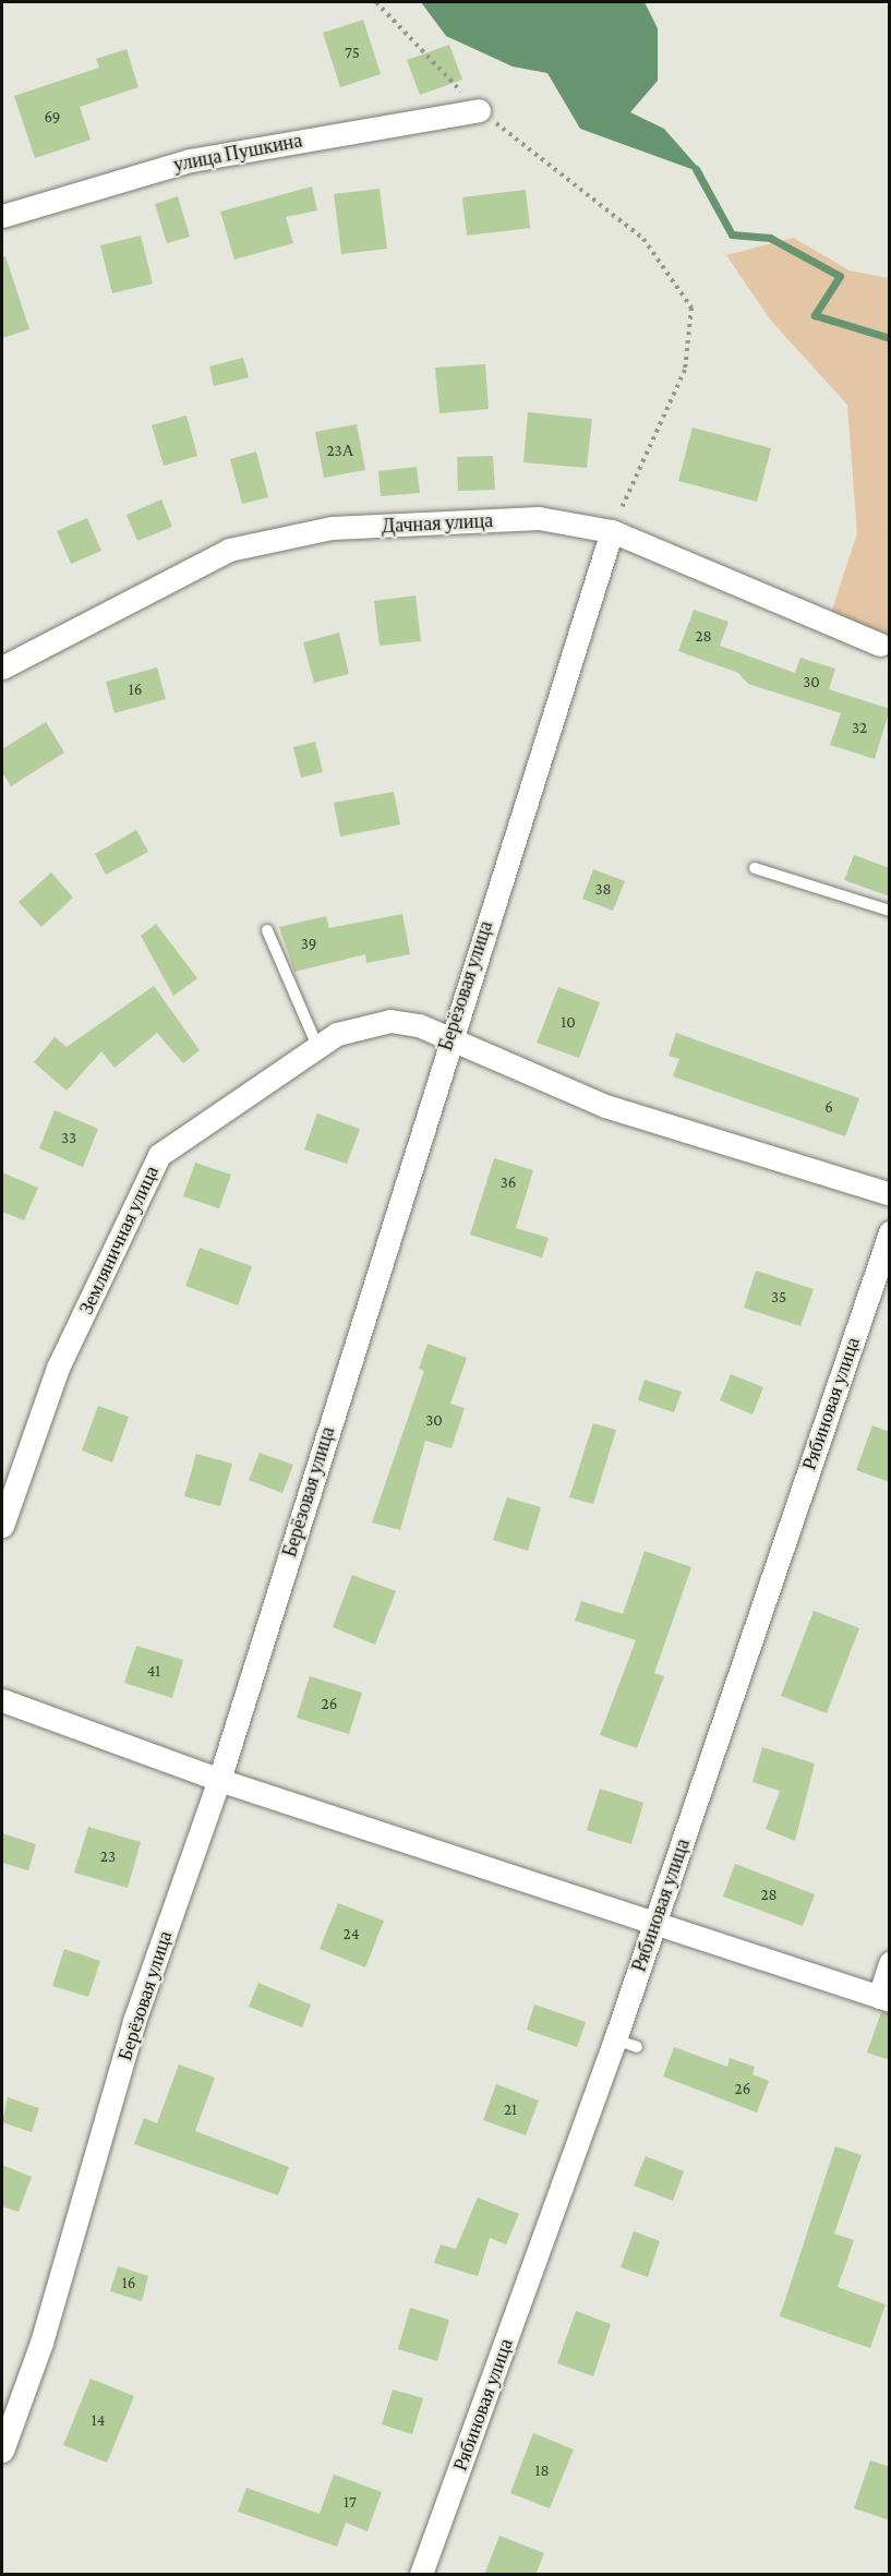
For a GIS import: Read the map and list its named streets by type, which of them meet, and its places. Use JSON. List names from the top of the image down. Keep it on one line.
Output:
{"streets":{"street":["улица Пушкина","Дачная улица","Берёзовая улица","Земляничная улица","Рябиновая улица"]},"crossings":[["Дачная улица","Берёзовая улица"],["Берёзовая улица","Земляничная улица"]],"house_numbers":["75","69","23А","28","30","16","32","38","39","10","6","33","36","35","30","41","26","23","28","24","26","21","16","14","18","17"]}
